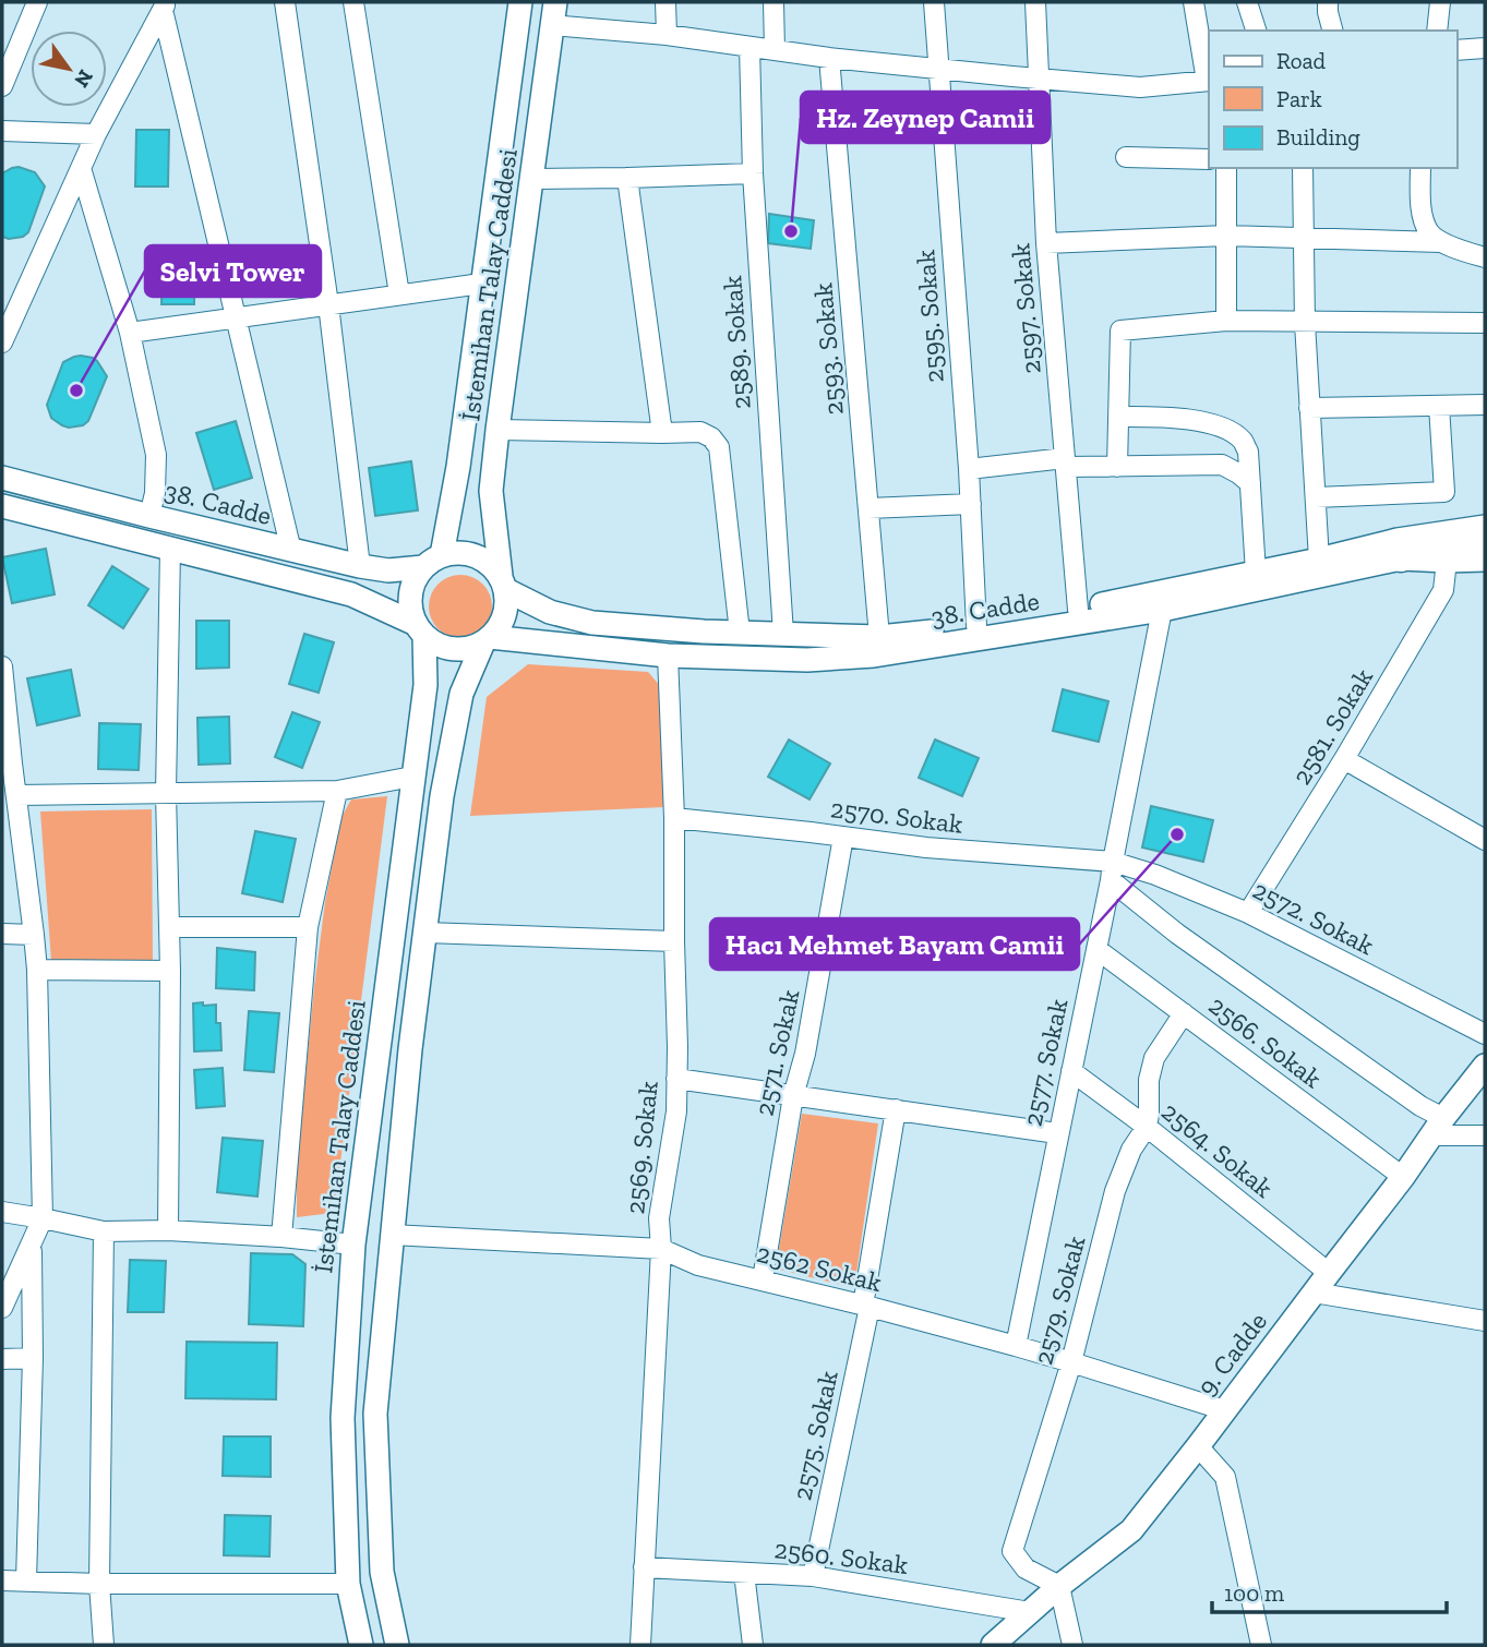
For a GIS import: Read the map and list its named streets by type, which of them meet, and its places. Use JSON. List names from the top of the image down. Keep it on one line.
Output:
{"streets":{"street":["İstemihan Talay Caddesi","2597. Sokak","2595. Sokak","2589. Sokak","2593. Sokak","38. Cadde","2581. Sokak","2570. Sokak","2572. Sokak","2566. Sokak","2571. Sokak","2577. Sokak","2569. Sokak","2564. Sokak","2562 Sokak","2579. Sokak","9. Cadde","2575. Sokak","2560. Sokak"]},"crossings":[["İstemihan Talay Caddesi","38. Cadde"],["2597. Sokak","38. Cadde"],["2595. Sokak","38. Cadde"],["2589. Sokak","38. Cadde"],["2593. Sokak","38. Cadde"],["38. Cadde","2581. Sokak"],["38. Cadde","2577. Sokak"],["38. Cadde","2569. Sokak"],["2581. Sokak","2572. Sokak"],["2570. Sokak","2572. Sokak"],["2570. Sokak","2571. Sokak"],["2570. Sokak","2577. Sokak"],["2570. Sokak","2569. Sokak"],["2572. Sokak","2577. Sokak"],["2566. Sokak","2577. Sokak"],["2566. Sokak","2579. Sokak"],["2566. Sokak","9. Cadde"],["2571. Sokak","2562 Sokak"],["2577. Sokak","2564. Sokak"],["2577. Sokak","2562 Sokak"],["2569. Sokak","2562 Sokak"],["2569. Sokak","2560. Sokak"],["2564. Sokak","2579. Sokak"],["2564. Sokak","9. Cadde"],["2562 Sokak","2579. Sokak"],["2562 Sokak","9. Cadde"],["2562 Sokak","2575. Sokak"],["2579. Sokak","9. Cadde"],["9. Cadde","2560. Sokak"],["2575. Sokak","2560. Sokak"]],"places":["Hz. Zeynep Camii","Selvi Tower","Hacı Mehmet Bayam Camii"],"legend":["Road","Park","Building"],"scale_bar":"100 m","north":"bottom right"}
